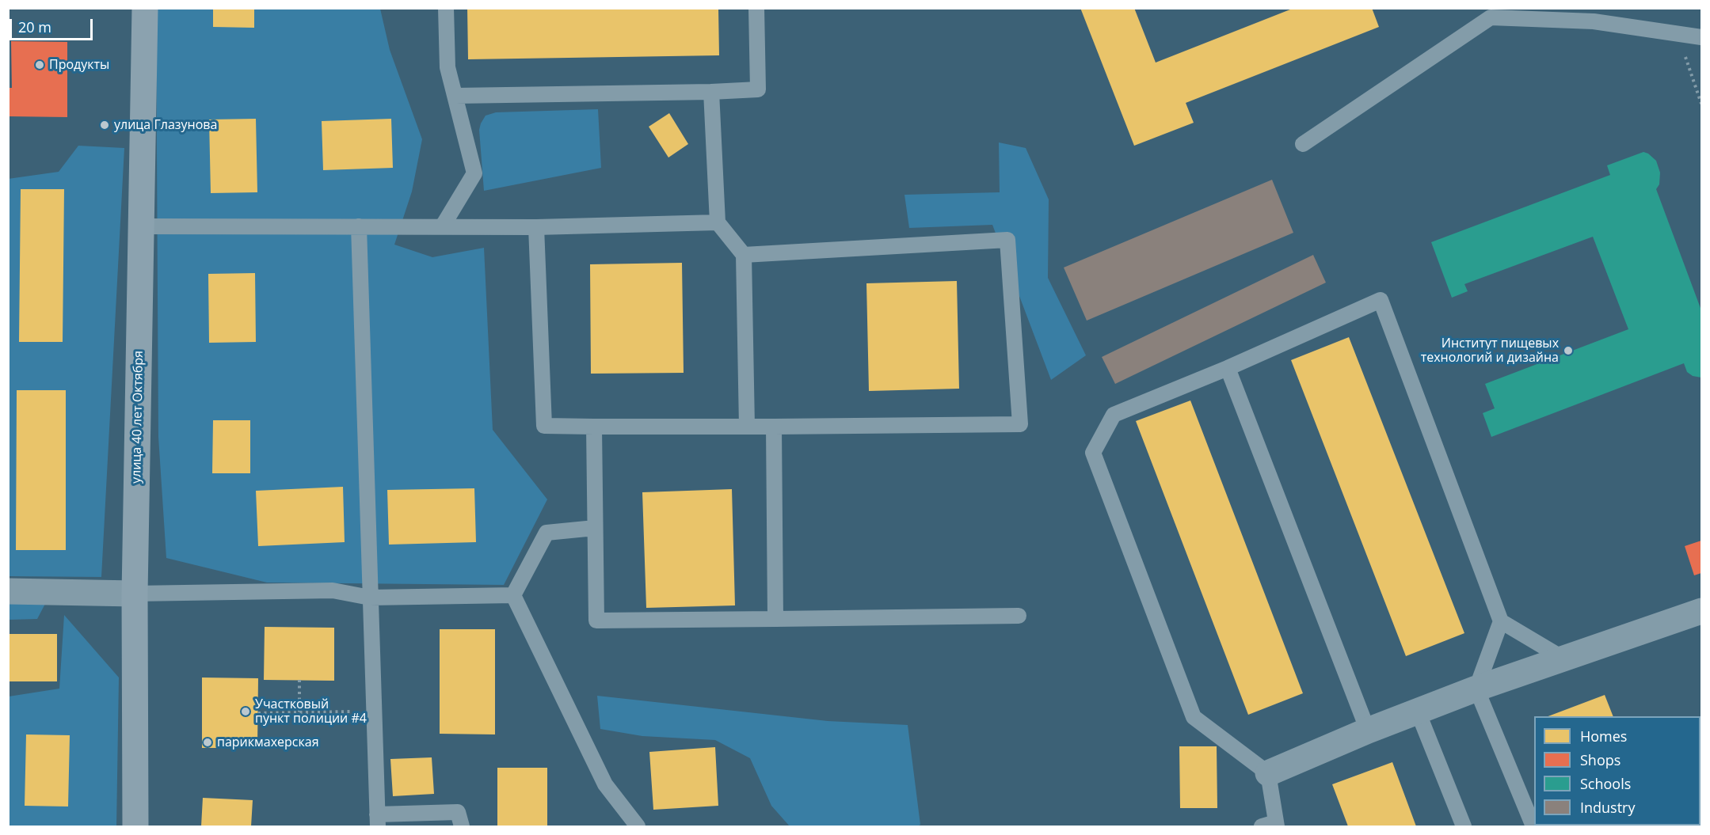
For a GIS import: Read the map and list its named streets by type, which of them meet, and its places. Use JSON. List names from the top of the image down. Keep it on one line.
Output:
{"streets":{"street":["улица 40 лет Октября"]},"places":["Продукты","улица Глазунова","Институт пищевых технологий и дизайна","Участковый пункт полиции #4","парикмахерская"],"legend":["Homes","Shops","Schools","Industry"],"scale_bar":"20 m"}
